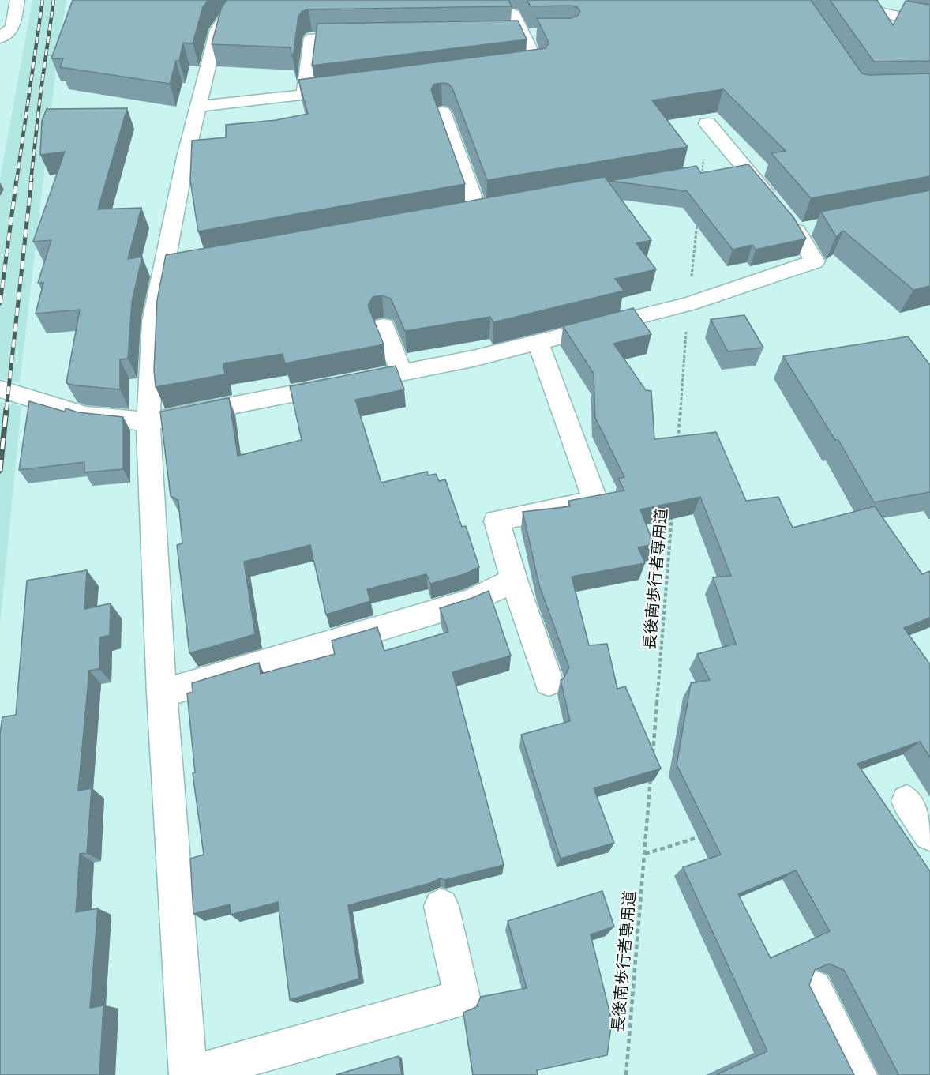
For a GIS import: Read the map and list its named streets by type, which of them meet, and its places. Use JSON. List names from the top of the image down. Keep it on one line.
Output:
{"streets":{"path":["長後南歩行者専用道"]}}
